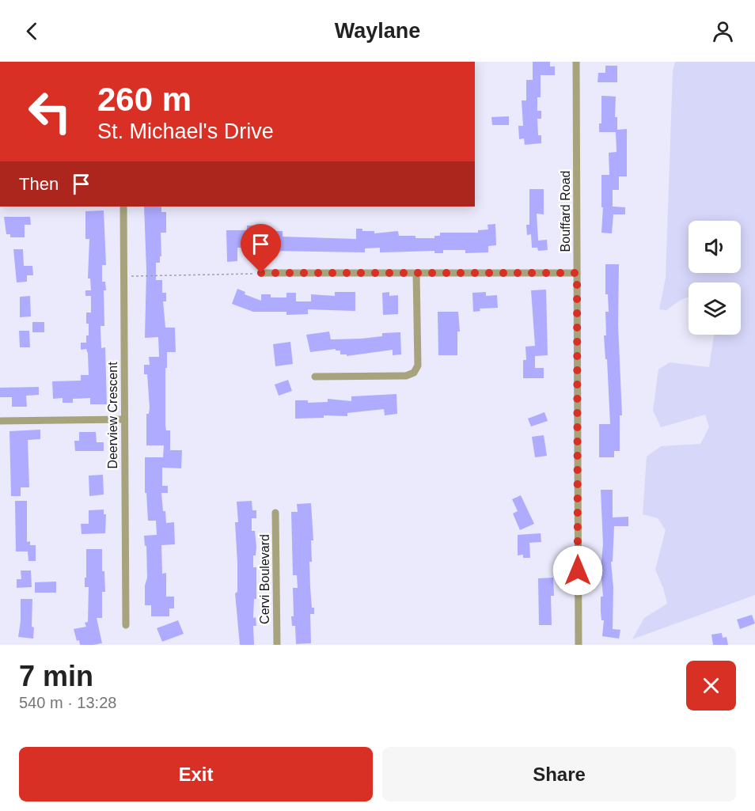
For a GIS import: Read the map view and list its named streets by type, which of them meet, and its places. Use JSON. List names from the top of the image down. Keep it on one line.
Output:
{"streets":{"street":["Bouffard Road","Deerview Crescent","Cervi Boulevard"]},"page":{"header":"Waylane","turn":["260 m","St. Michael's Drive"],"then":"Then","heading":["7 min","540 m · 13:28"],"buttons":["Exit","Share"]}}
